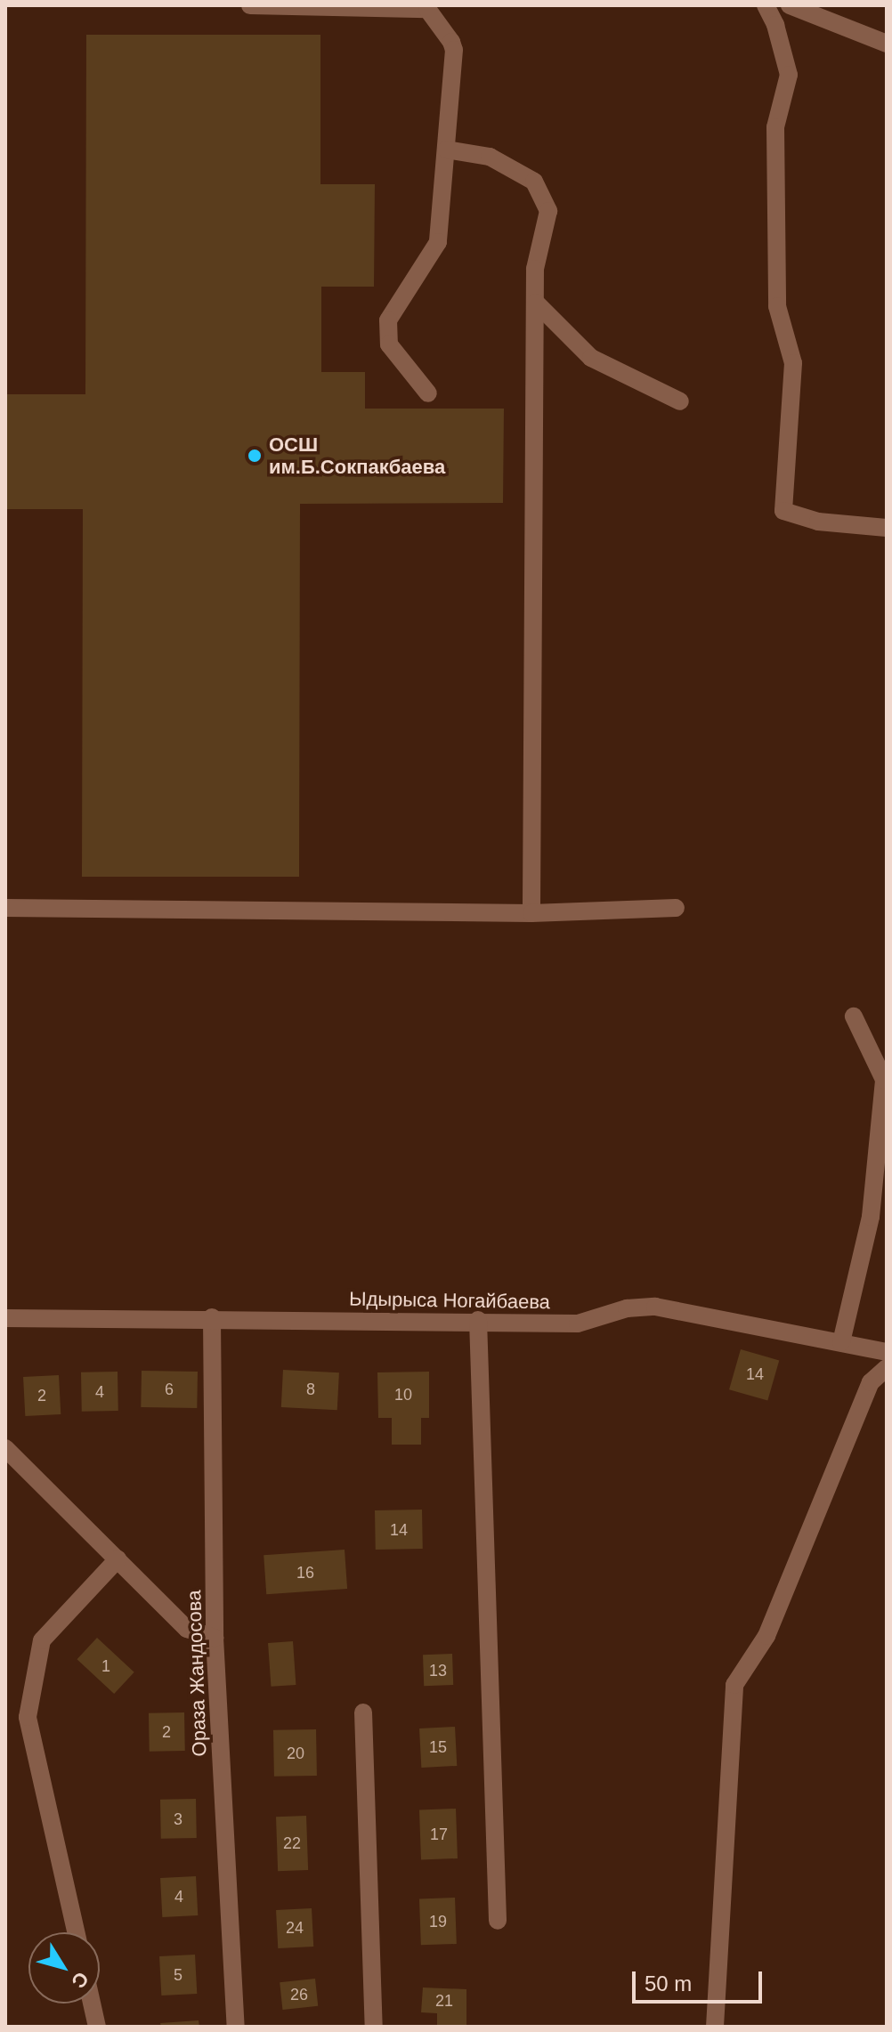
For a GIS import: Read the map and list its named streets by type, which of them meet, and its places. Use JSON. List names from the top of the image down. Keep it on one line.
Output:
{"streets":{"street":["Ыдырыса Ногайбаева","Ораза Жандосова"]},"crossings":[["Ыдырыса Ногайбаева","Ораза Жандосова"]],"places":["ОСШ им.Б.Сокпакбаева"],"house_numbers":["14","6","8","4","10","2","14","16","1","13","2","15","20","3","17","22","4","19","24","5","26","21"],"scale_bar":"50 m","north":"bottom right"}
